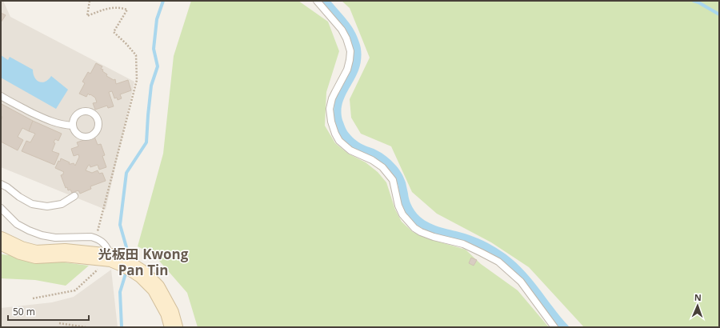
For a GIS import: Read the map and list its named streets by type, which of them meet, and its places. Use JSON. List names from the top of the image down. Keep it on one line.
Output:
{"districts":["光板田 Kwong Pan Tin"],"scale_bar":"50 m","north":"top"}
